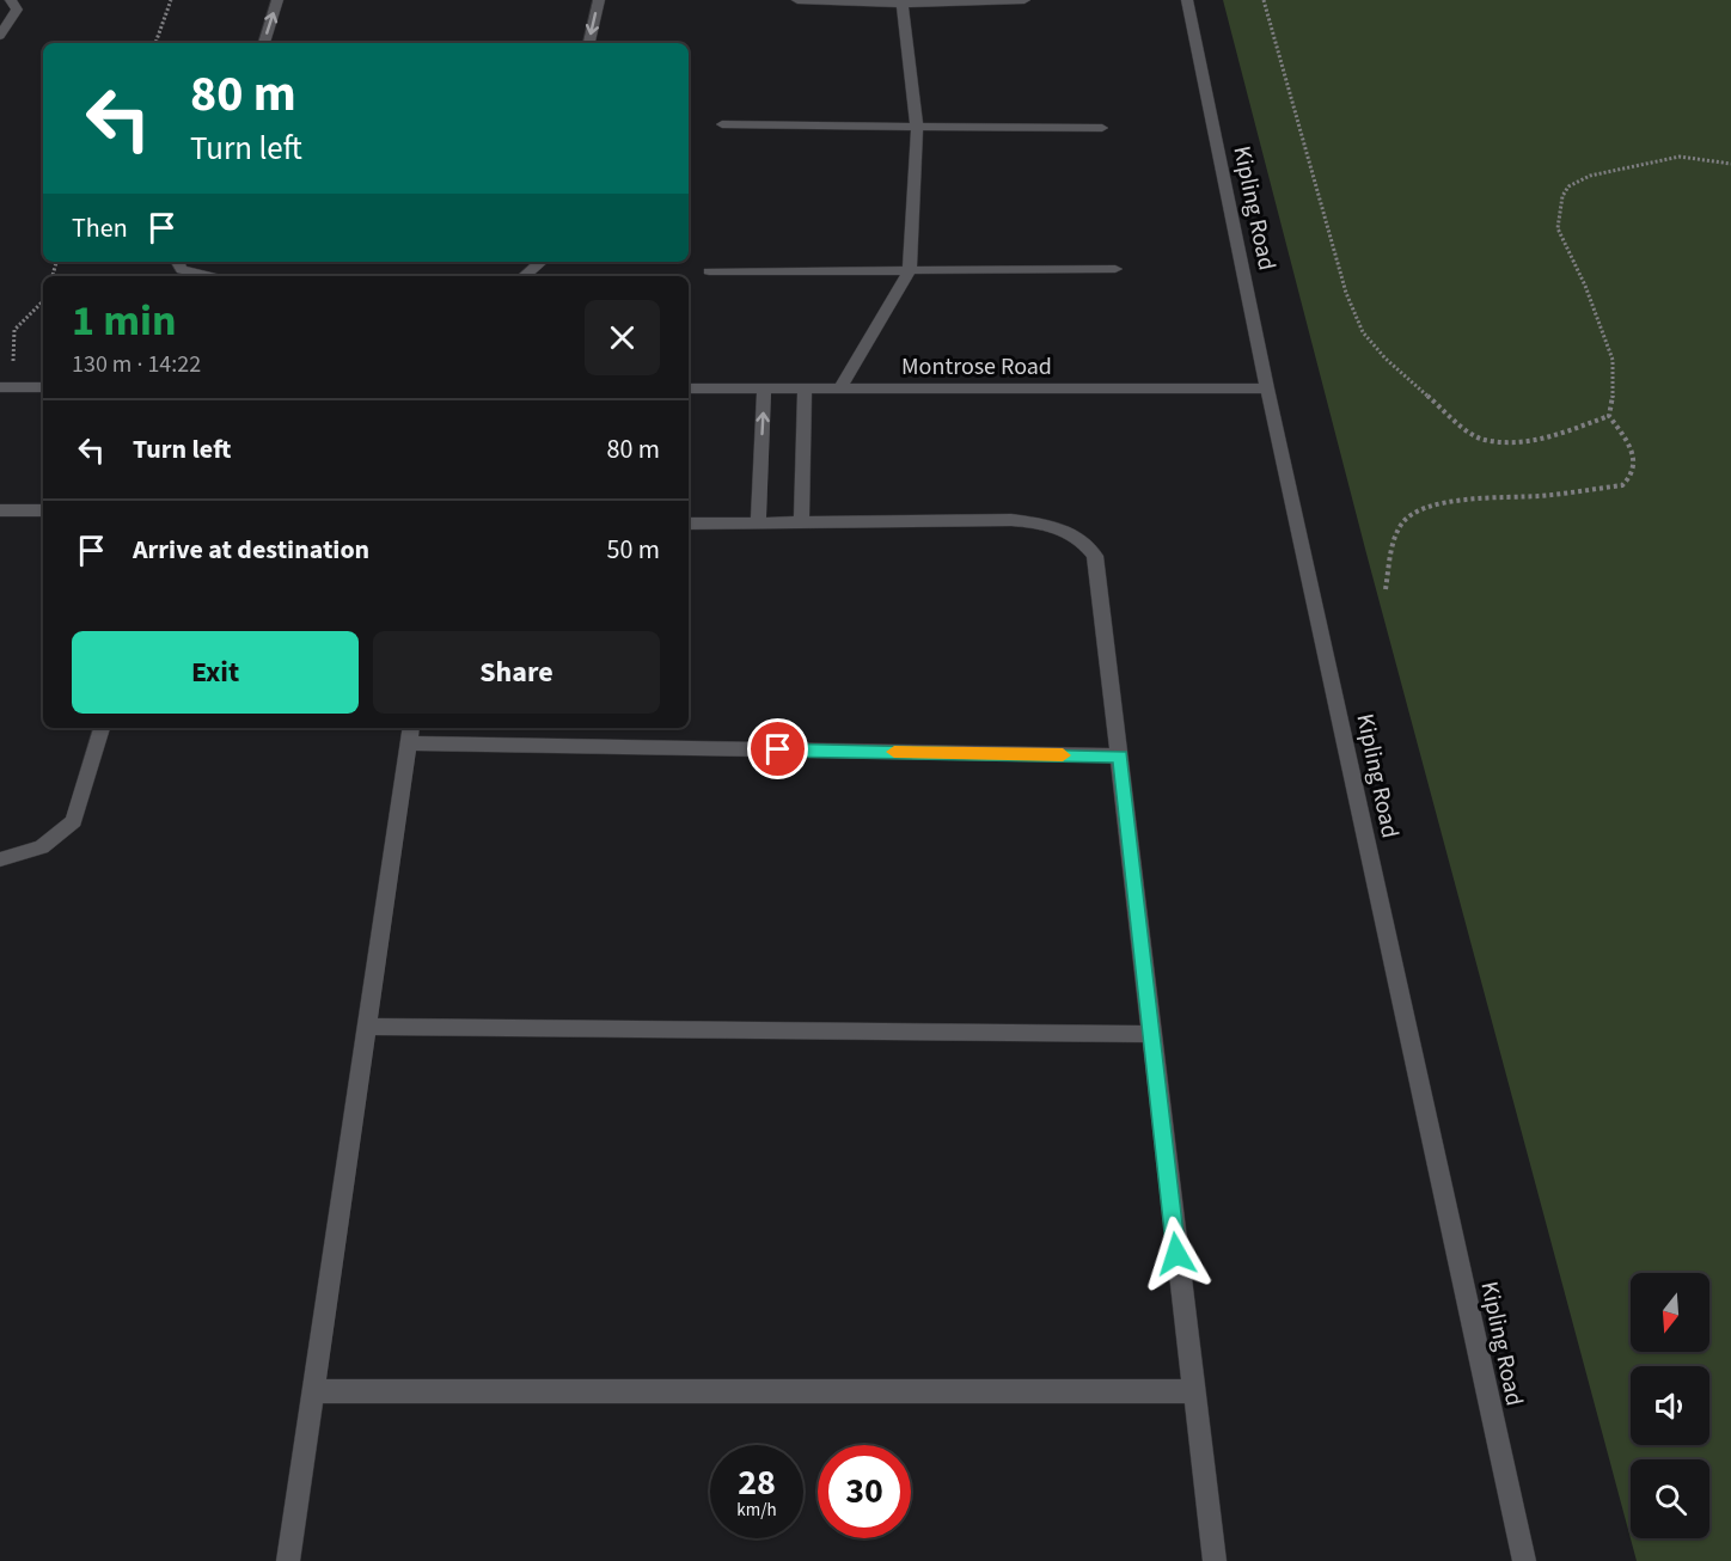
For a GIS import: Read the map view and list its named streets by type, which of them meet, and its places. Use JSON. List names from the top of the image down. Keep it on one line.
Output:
{"streets":{"street":["Kipling Road","Montrose Road"]},"crossings":[["Kipling Road","Montrose Road"]],"north":"bottom","page":{"turn":["80 m","Turn left"],"then":"Then","heading":["1 min","130 m · 14:22"],"list":[{"name":"Turn left","value":"80 m"},{"name":"Arrive at destination","value":"50 m"}],"buttons":["Exit","Share"],"speed":"28 km/h","limit":"30"}}
